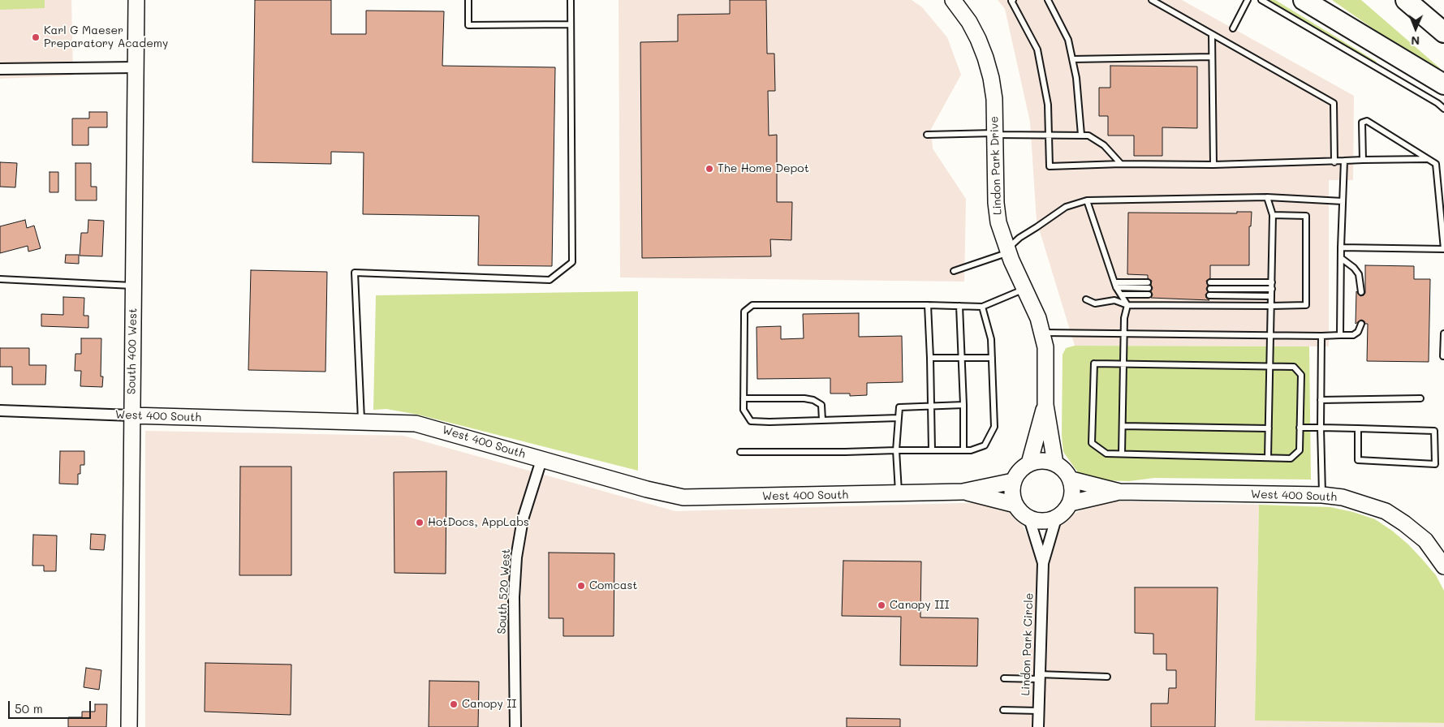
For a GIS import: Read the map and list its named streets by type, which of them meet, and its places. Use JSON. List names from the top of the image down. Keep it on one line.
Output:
{"streets":{"street":["Lindon Park Drive","South 400 West","West 400 South","South 520 West","Lindon Park Circle"]},"crossings":[["Lindon Park Drive","West 400 South"],["South 400 West","West 400 South"],["West 400 South","South 520 West"]],"places":["Karl G Maeser Preparatory Academy","The Home Depot","HotDocs, AppLabs","Comcast","Canopy III","Canopy II"],"scale_bar":"50 m","north":"bottom"}
